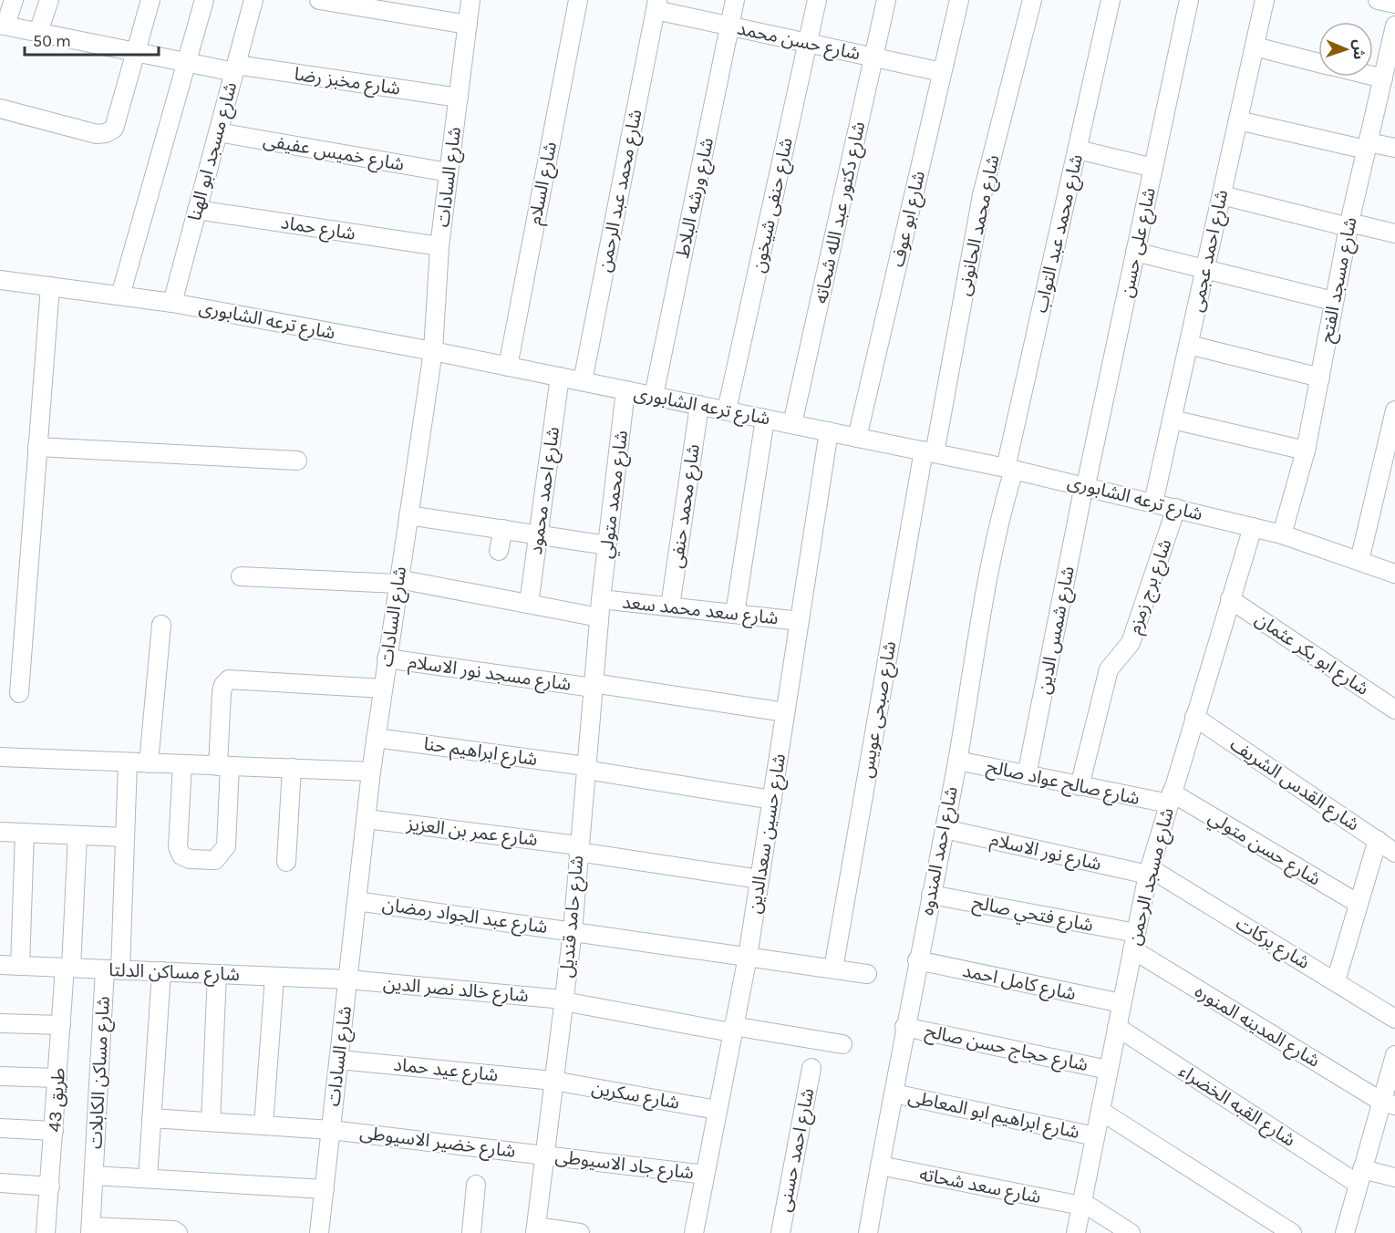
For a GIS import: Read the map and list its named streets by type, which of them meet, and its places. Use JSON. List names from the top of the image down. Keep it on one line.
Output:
{"streets":{"street":["شارع حسن محمد","شارع مخبز رضا","شارع مسجد ابو الهنا","شارع خميس عفيفى","شارع السادات","شارع السلام","شارع محمد عبد الرحمن","شارع ورشه البلاط","شارع حنفى شيخون","شارع دكتور عبد الله شحاته","شارع ابو عوف","شارع محمد الحانونى","شارع حماد","شارع محمد عبد التواب","شارع على حسن","شارع احمد عجمى","شارع مسجد الفتح","شارع ترعه الشابورى","شارع احمد محمود","شارع محمد متولي","شارع محمد حنفى","شارع برج زمزم","شارع سعد محمد سعد","شارع شمس الدين","شارع ابو بكر عثمان","شارع مسجد نور الاسلام","شارع صبحى عويس","شارع ابراهيم حنا","شارع صالح عواد صالح","شارع القدس الشريف","شارع عمر بن العزيز","شارع حسين سعدالدين","شارع حسن متولي","شارع احمد المندوه","شارع نور الاسلام","شارع مسجد الرحمن","شارع فتحي صالح","شارع عبد الجواد رمضان","شارع حامد قنديل","شارع بركات","شارع مساكن الدلتا","شارع كامل احمد","شارع خالد نصر الدين","شارع المدينه المنوره","شارع حجاج حسن صالح","شارع عيد حماد","شارع مساكن الكابلات","شارع سكرين","طريق 43","شارع القبه الخضراء","شارع ابراهيم ابو المعاطى","شارع خضير الاسيوطى","شارع احمد حسنى","شارع جاد الاسيوطى","شارع سعد شحاته"]},"crossings":[["شارع حسن محمد","شارع محمد عبد الرحمن"],["شارع حسن محمد","شارع ورشه البلاط"],["شارع حسن محمد","شارع حنفى شيخون"],["شارع حسن محمد","شارع دكتور عبد الله شحاته"],["شارع حسن محمد","شارع ابو عوف"],["شارع مخبز رضا","شارع مسجد ابو الهنا"],["شارع مخبز رضا","شارع السادات"],["شارع مسجد ابو الهنا","شارع خميس عفيفى"],["شارع مسجد ابو الهنا","شارع حماد"],["شارع مسجد ابو الهنا","شارع ترعه الشابورى"],["شارع خميس عفيفى","شارع السادات"],["شارع السادات","شارع حماد"],["شارع السادات","شارع ترعه الشابورى"],["شارع السادات","شارع مسجد نور الاسلام"],["شارع السادات","شارع ابراهيم حنا"],["شارع السادات","شارع عمر بن العزيز"],["شارع السادات","شارع عبد الجواد رمضان"],["شارع السادات","شارع مساكن الدلتا"],["شارع السادات","شارع خالد نصر الدين"],["شارع السادات","شارع عيد حماد"],["شارع السادات","شارع خضير الاسيوطى"],["شارع السلام","شارع ترعه الشابورى"],["شارع محمد عبد الرحمن","شارع ترعه الشابورى"],["شارع ورشه البلاط","شارع ترعه الشابورى"],["شارع حنفى شيخون","شارع ترعه الشابورى"],["شارع دكتور عبد الله شحاته","شارع ترعه الشابورى"],["شارع ابو عوف","شارع ترعه الشابورى"],["شارع محمد الحانونى","شارع ترعه الشابورى"],["شارع محمد الحانونى","شارع صبحى عويس"],["شارع محمد عبد التواب","شارع ترعه الشابورى"],["شارع محمد عبد التواب","شارع احمد المندوه"],["شارع على حسن","شارع ترعه الشابورى"],["شارع على حسن","شارع شمس الدين"],["شارع احمد عجمى","شارع ترعه الشابورى"],["شارع مسجد الفتح","شارع ترعه الشابورى"],["شارع ترعه الشابورى","شارع احمد محمود"],["شارع ترعه الشابورى","شارع محمد متولي"],["شارع ترعه الشابورى","شارع محمد حنفى"],["شارع ترعه الشابورى","شارع برج زمزم"],["شارع ترعه الشابورى","شارع شمس الدين"],["شارع ترعه الشابورى","شارع صبحى عويس"],["شارع ترعه الشابورى","شارع حسين سعدالدين"],["شارع ترعه الشابورى","شارع احمد المندوه"],["شارع ترعه الشابورى","شارع مسجد الرحمن"],["شارع محمد متولي","شارع سعد محمد سعد"],["شارع محمد متولي","شارع حامد قنديل"],["شارع محمد حنفى","شارع سعد محمد سعد"],["شارع برج زمزم","شارع صالح عواد صالح"],["شارع سعد محمد سعد","شارع حسين سعدالدين"],["شارع سعد محمد سعد","شارع حامد قنديل"],["شارع شمس الدين","شارع صالح عواد صالح"],["شارع ابو بكر عثمان","شارع مسجد الرحمن"],["شارع مسجد نور الاسلام","شارع حسين سعدالدين"],["شارع مسجد نور الاسلام","شارع حامد قنديل"],["شارع صبحى عويس","شارع عبد الجواد رمضان"],["شارع ابراهيم حنا","شارع حسين سعدالدين"],["شارع ابراهيم حنا","شارع حامد قنديل"],["شارع صالح عواد صالح","شارع حسن متولي"],["شارع صالح عواد صالح","شارع احمد المندوه"],["شارع صالح عواد صالح","شارع مسجد الرحمن"],["شارع القدس الشريف","شارع مسجد الرحمن"],["شارع عمر بن العزيز","شارع حسين سعدالدين"],["شارع عمر بن العزيز","شارع حامد قنديل"],["شارع حسين سعدالدين","شارع عبد الجواد رمضان"],["شارع حسين سعدالدين","شارع خالد نصر الدين"],["شارع حسين سعدالدين","شارع سكرين"],["شارع حسين سعدالدين","شارع جاد الاسيوطى"],["شارع حسن متولي","شارع مسجد الرحمن"],["شارع احمد المندوه","شارع نور الاسلام"],["شارع احمد المندوه","شارع فتحي صالح"],["شارع احمد المندوه","شارع كامل احمد"],["شارع احمد المندوه","شارع حجاج حسن صالح"],["شارع احمد المندوه","شارع ابراهيم ابو المعاطى"],["شارع احمد المندوه","شارع سعد شحاته"],["شارع نور الاسلام","شارع مسجد الرحمن"],["شارع نور الاسلام","شارع بركات"],["شارع مسجد الرحمن","شارع فتحي صالح"],["شارع مسجد الرحمن","شارع بركات"],["شارع مسجد الرحمن","شارع كامل احمد"],["شارع مسجد الرحمن","شارع المدينه المنوره"],["شارع مسجد الرحمن","شارع حجاج حسن صالح"],["شارع مسجد الرحمن","شارع القبه الخضراء"],["شارع مسجد الرحمن","شارع ابراهيم ابو المعاطى"],["شارع مسجد الرحمن","شارع سعد شحاته"],["شارع فتحي صالح","شارع المدينه المنوره"],["شارع عبد الجواد رمضان","شارع حامد قنديل"],["شارع حامد قنديل","شارع خالد نصر الدين"],["شارع حامد قنديل","شارع عيد حماد"],["شارع حامد قنديل","شارع سكرين"],["شارع حامد قنديل","شارع خضير الاسيوطى"],["شارع حامد قنديل","شارع جاد الاسيوطى"],["شارع مساكن الدلتا","شارع خالد نصر الدين"],["شارع مساكن الدلتا","شارع مساكن الكابلات"],["شارع مساكن الدلتا","طريق 43"],["شارع عيد حماد","شارع سكرين"],["شارع خضير الاسيوطى","شارع جاد الاسيوطى"]],"scale_bar":"50 m","north":"right"}
